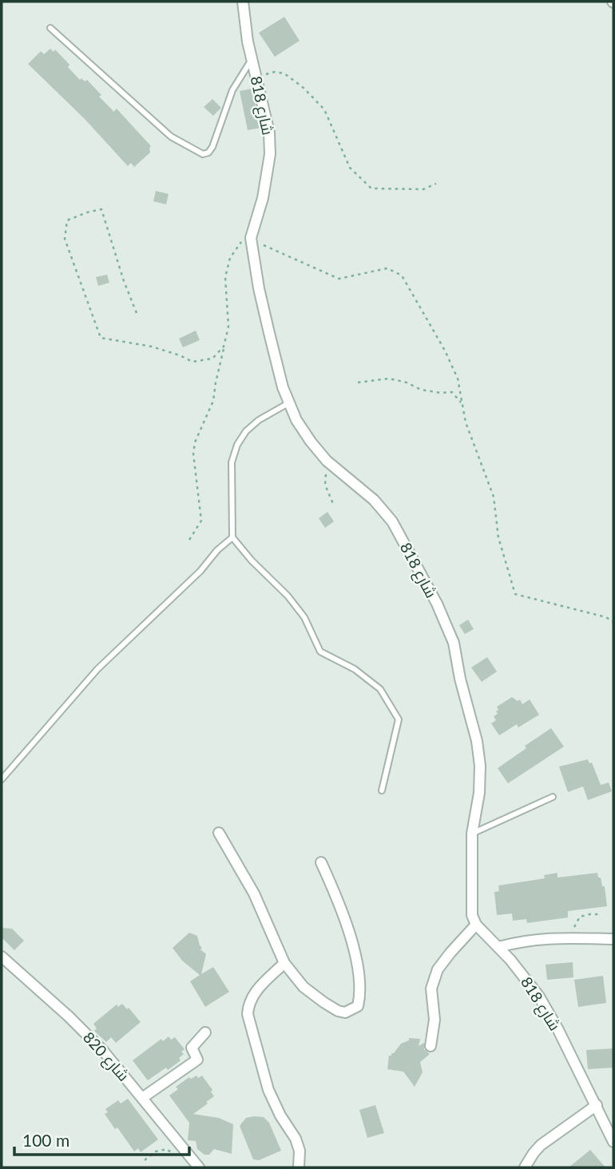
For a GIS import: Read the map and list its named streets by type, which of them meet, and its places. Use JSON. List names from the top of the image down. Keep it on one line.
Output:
{"streets":{"street":["شارع 818","شارع 820"]},"scale_bar":"100 m"}
